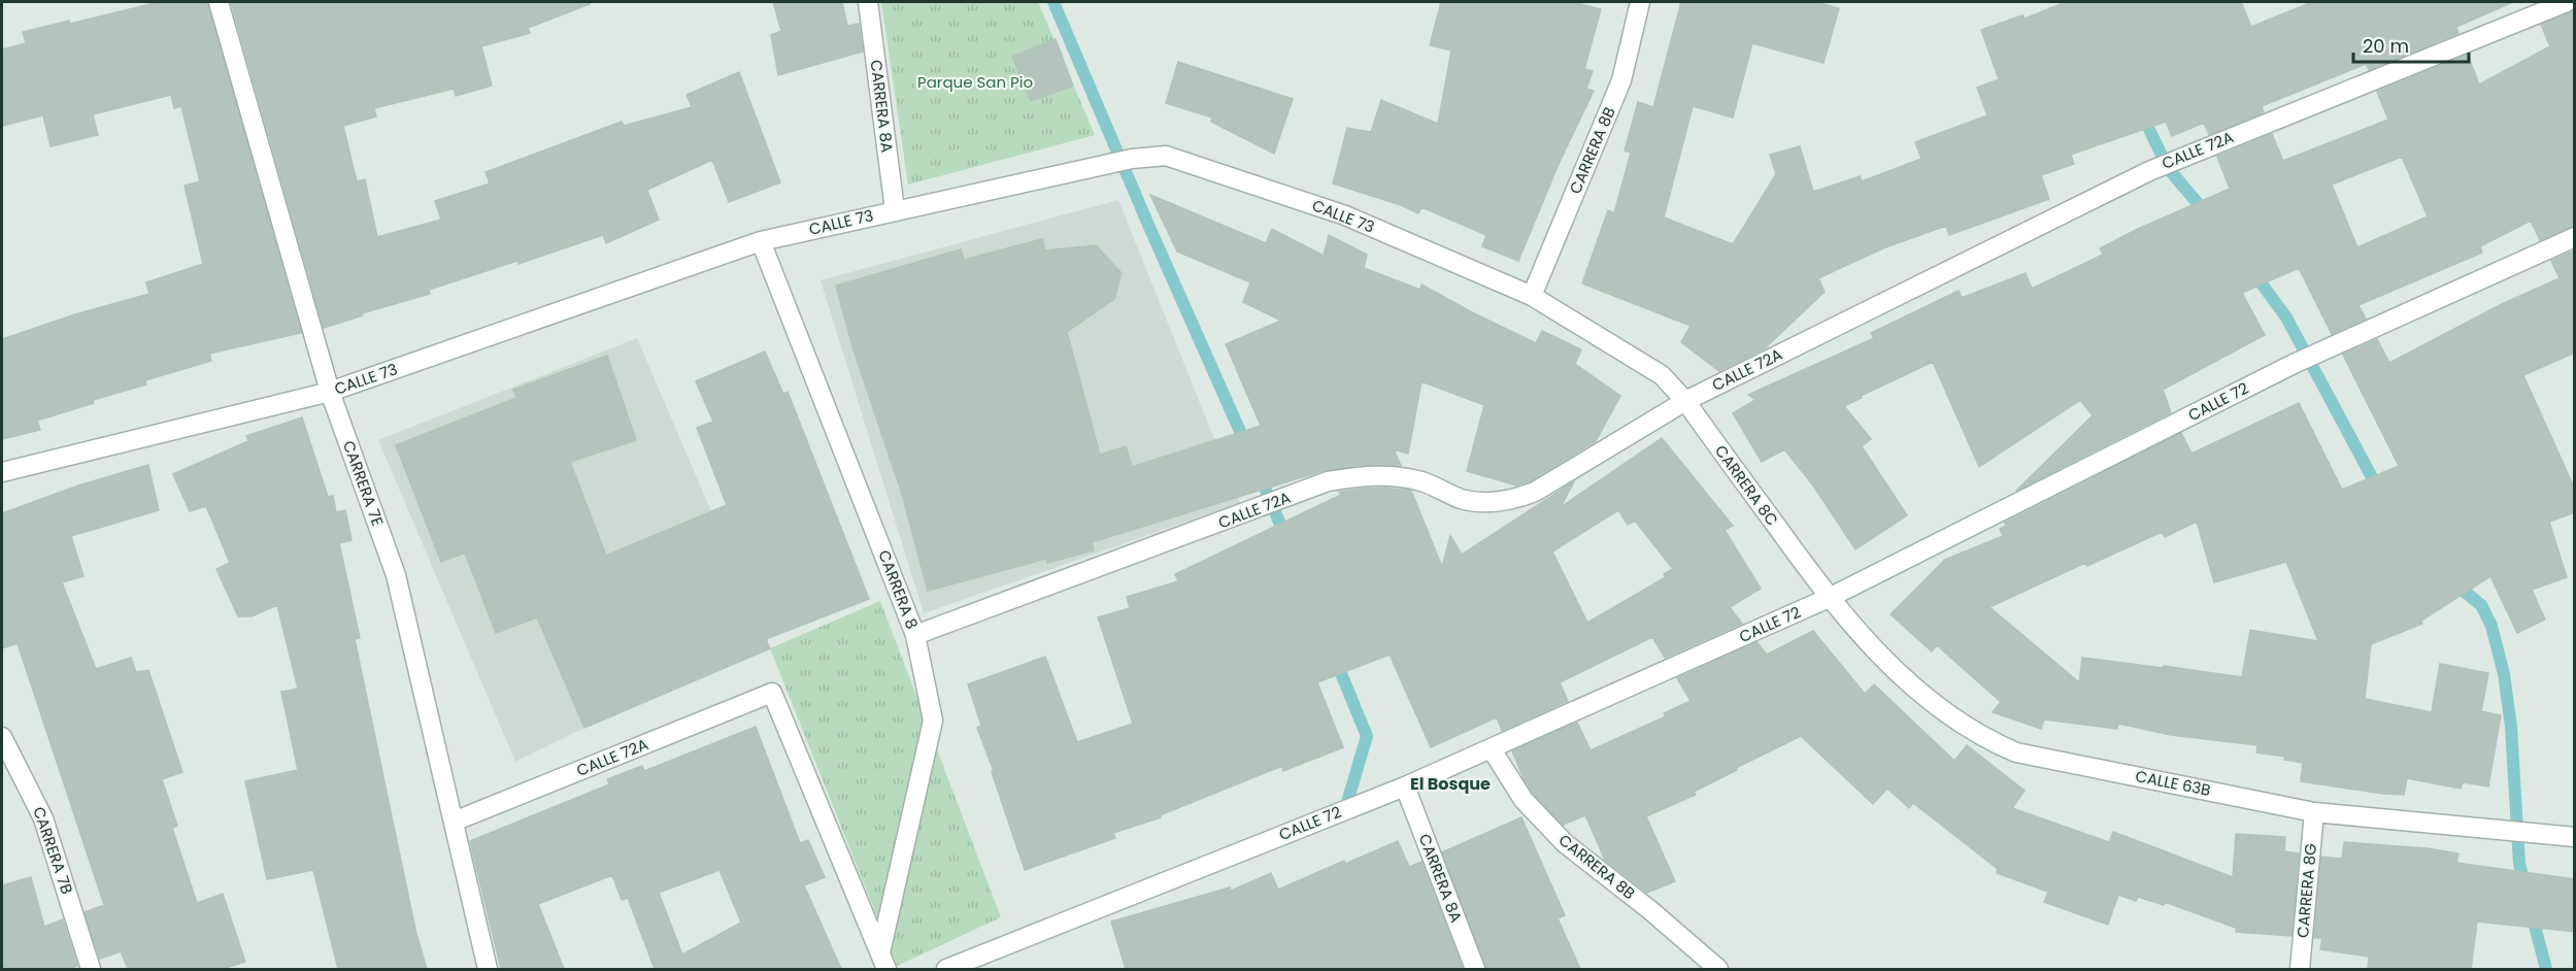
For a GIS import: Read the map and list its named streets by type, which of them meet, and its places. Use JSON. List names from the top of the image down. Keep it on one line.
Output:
{"streets":{"street":["CARRERA 8A","CARRERA 8B","CALLE 72A","CALLE 73","CALLE 72","CARRERA 7E","CARRERA 8C","CARRERA 8","CALLE 63B","CARRERA 7B","CARRERA 8G"]},"crossings":[["CARRERA 8A","CALLE 73"],["CARRERA 8A","CALLE 72"],["CARRERA 8B","CALLE 73"],["CARRERA 8B","CALLE 72"],["CALLE 72A","CARRERA 7E"],["CALLE 72A","CARRERA 8C"],["CALLE 72A","CARRERA 8"],["CALLE 73","CARRERA 7E"],["CALLE 73","CARRERA 8C"],["CALLE 73","CARRERA 8"],["CALLE 72","CARRERA 8C"],["CALLE 72","CALLE 63B"],["CARRERA 8C","CALLE 63B"],["CALLE 63B","CARRERA 8G"]],"districts":["El Bosque"],"parks":["Parque San Pio"],"scale_bar":"20 m"}
